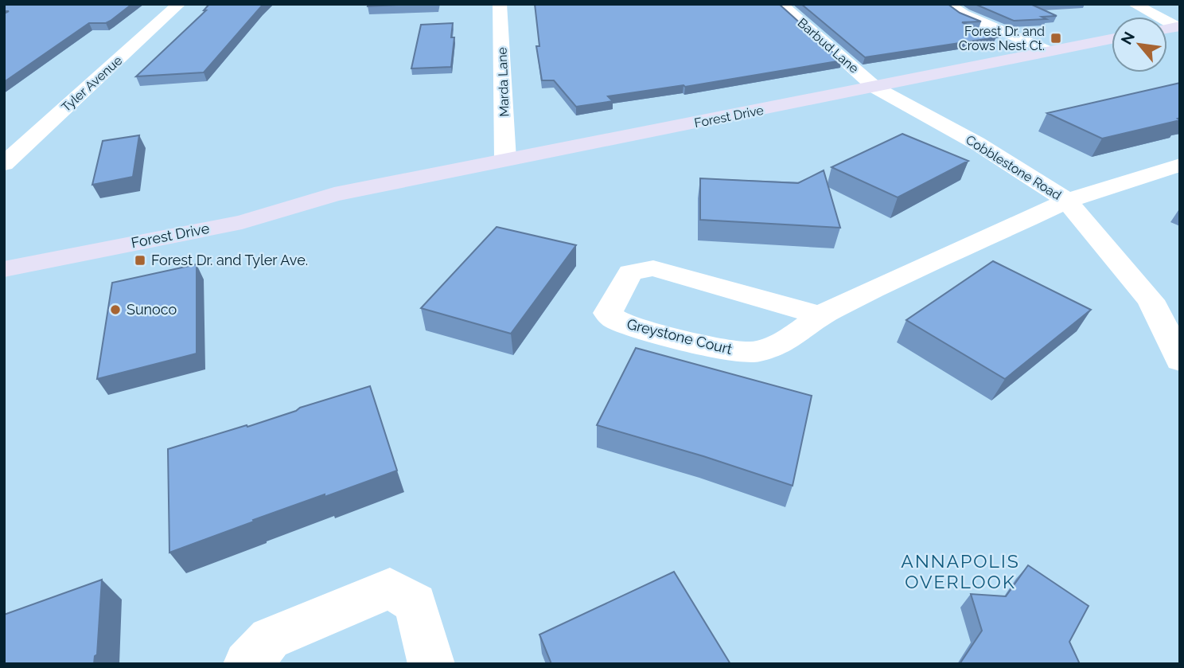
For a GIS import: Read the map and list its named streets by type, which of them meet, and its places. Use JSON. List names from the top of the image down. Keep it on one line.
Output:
{"streets":{"main road":["Forest Drive"],"street":["Barbud Lane","Marda Lane","Tyler Avenue","Cobblestone Road","Greystone Court"]},"crossings":[["Barbud Lane","Forest Drive"],["Barbud Lane","Cobblestone Road"],["Marda Lane","Forest Drive"],["Forest Drive","Cobblestone Road"],["Cobblestone Road","Greystone Court"]],"districts":["ANNAPOLIS OVERLOOK"],"places":{"transit":["Forest Dr. and Crows Nest Ct.","Forest Dr. and Tyler Ave."],"other":["Sunoco"]},"north":"top left"}
